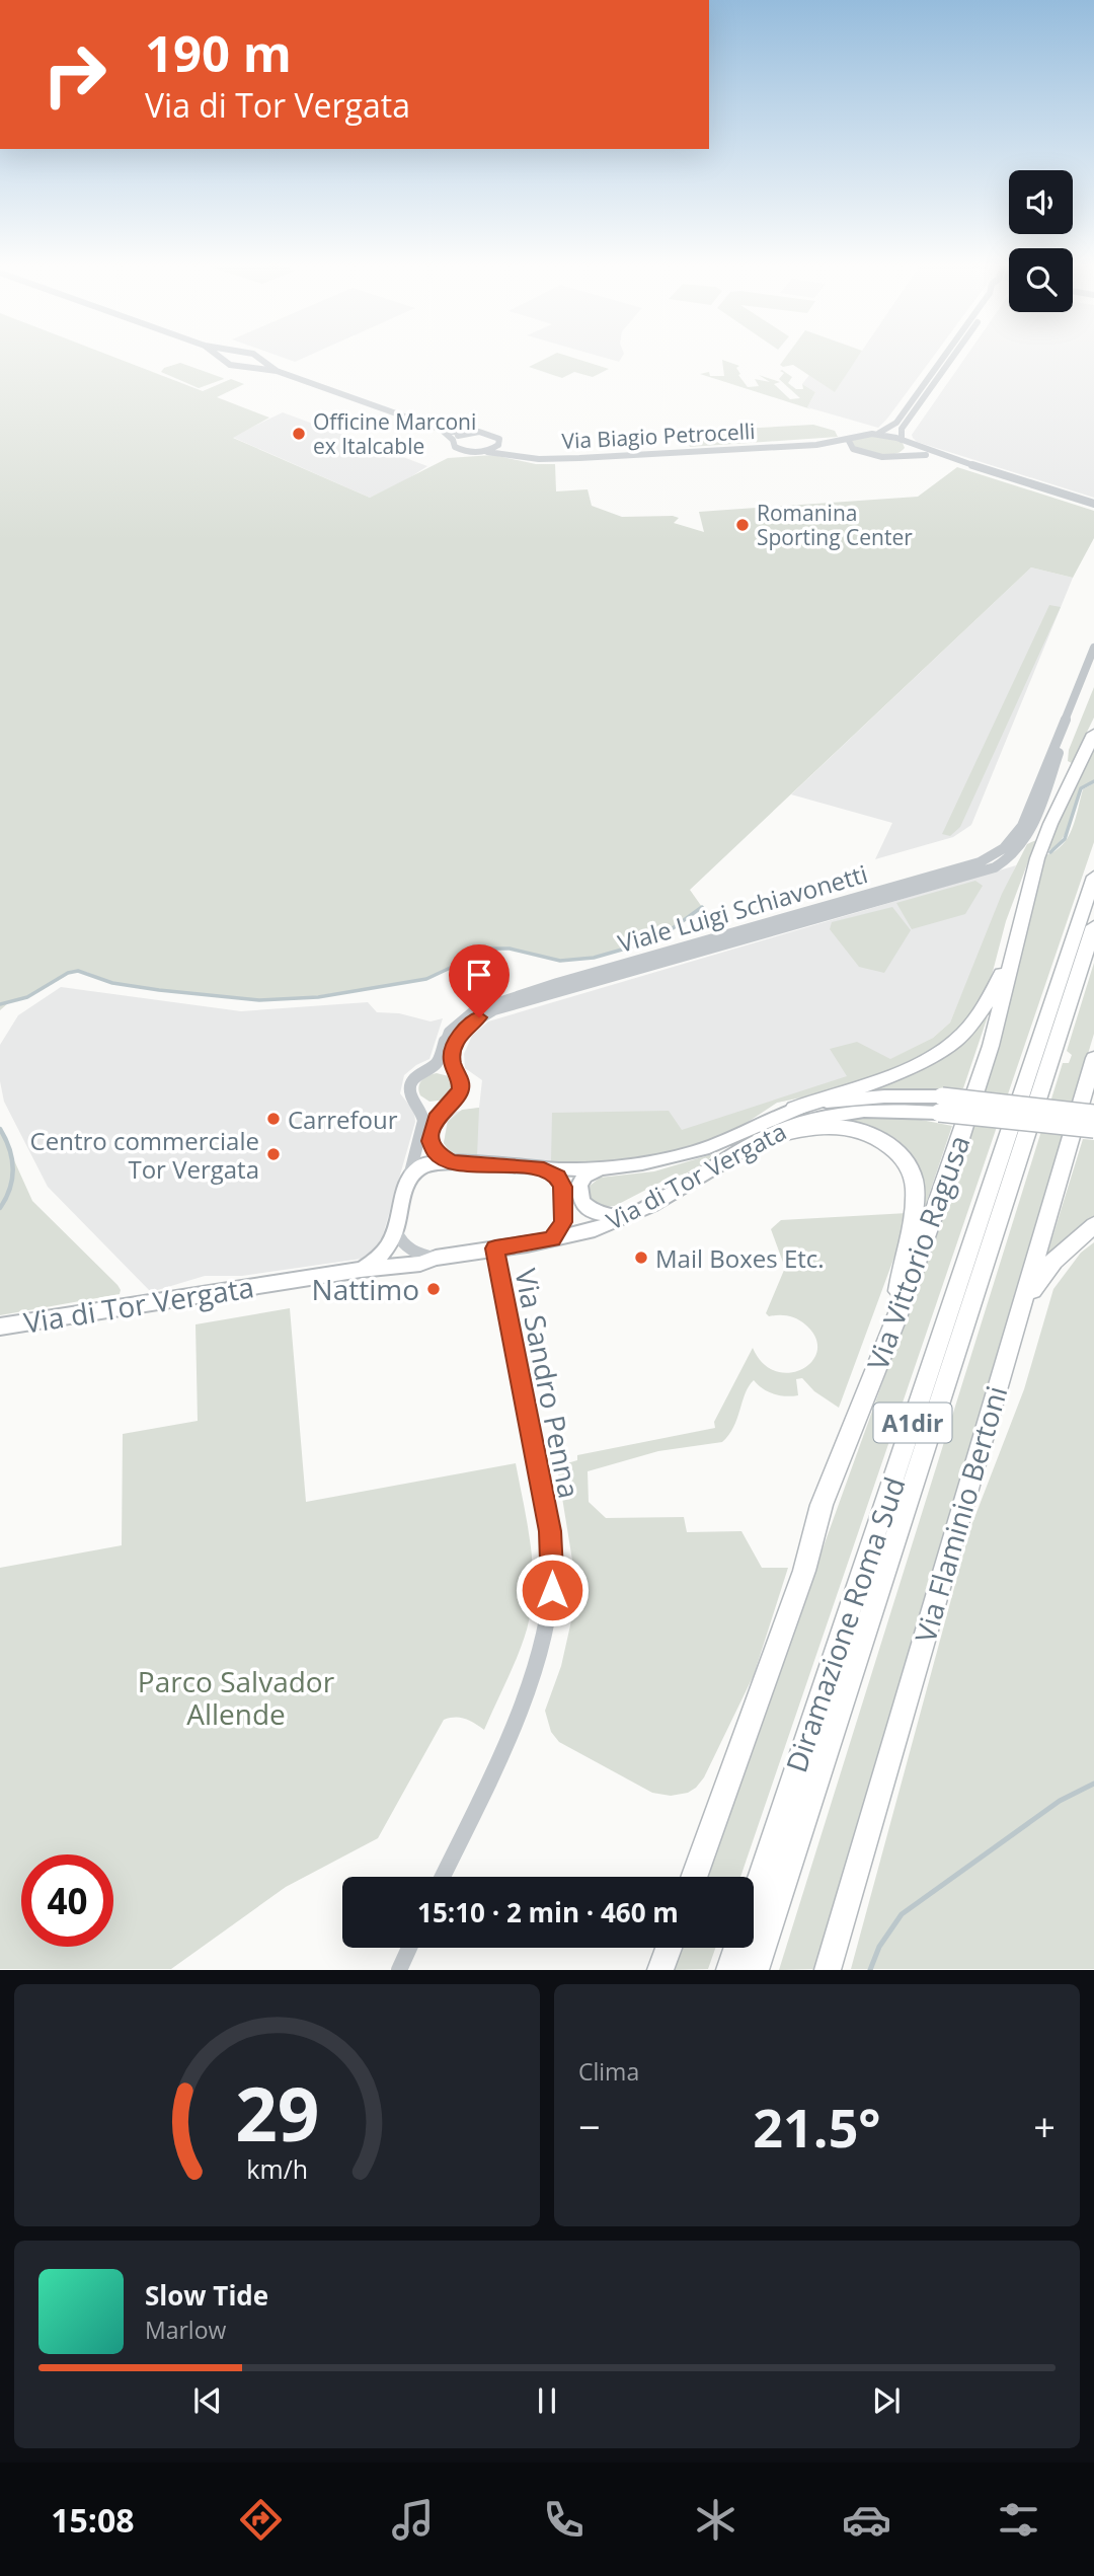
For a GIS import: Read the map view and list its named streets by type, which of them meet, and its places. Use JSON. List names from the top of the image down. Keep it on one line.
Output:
{"streets":{"highway":["Via Vittorio Ragusa","A1dir","Via Flaminio Bertoni","Diramazione Roma Sud"],"main road":["Via di Tor Vergata"],"street":["Via Biagio Petrocelli","Viale Luigi Schiavonetti","Via Sandro Penna"]},"crossings":[["Viale Luigi Schiavonetti","Via di Tor Vergata"],["Via di Tor Vergata","Via Sandro Penna"]],"parks":["Parco Salvador Allende"],"places":["Officine Marconi ex Italcable","Romanina Sporting Center","Carrefour","Centro commerciale Tor Vergata","Mail Boxes Etc.","Nattimo"],"page":{"turn":["190 m","Via di Tor Vergata"],"limit":"40","trip":"15:10 · 2 min · 460 m","tile":"Clima","heat":["−","21.5°","+"],"song":["Slow Tide","Marlow"],"tabs":"15:08","gauge":["29","km/h"]}}
